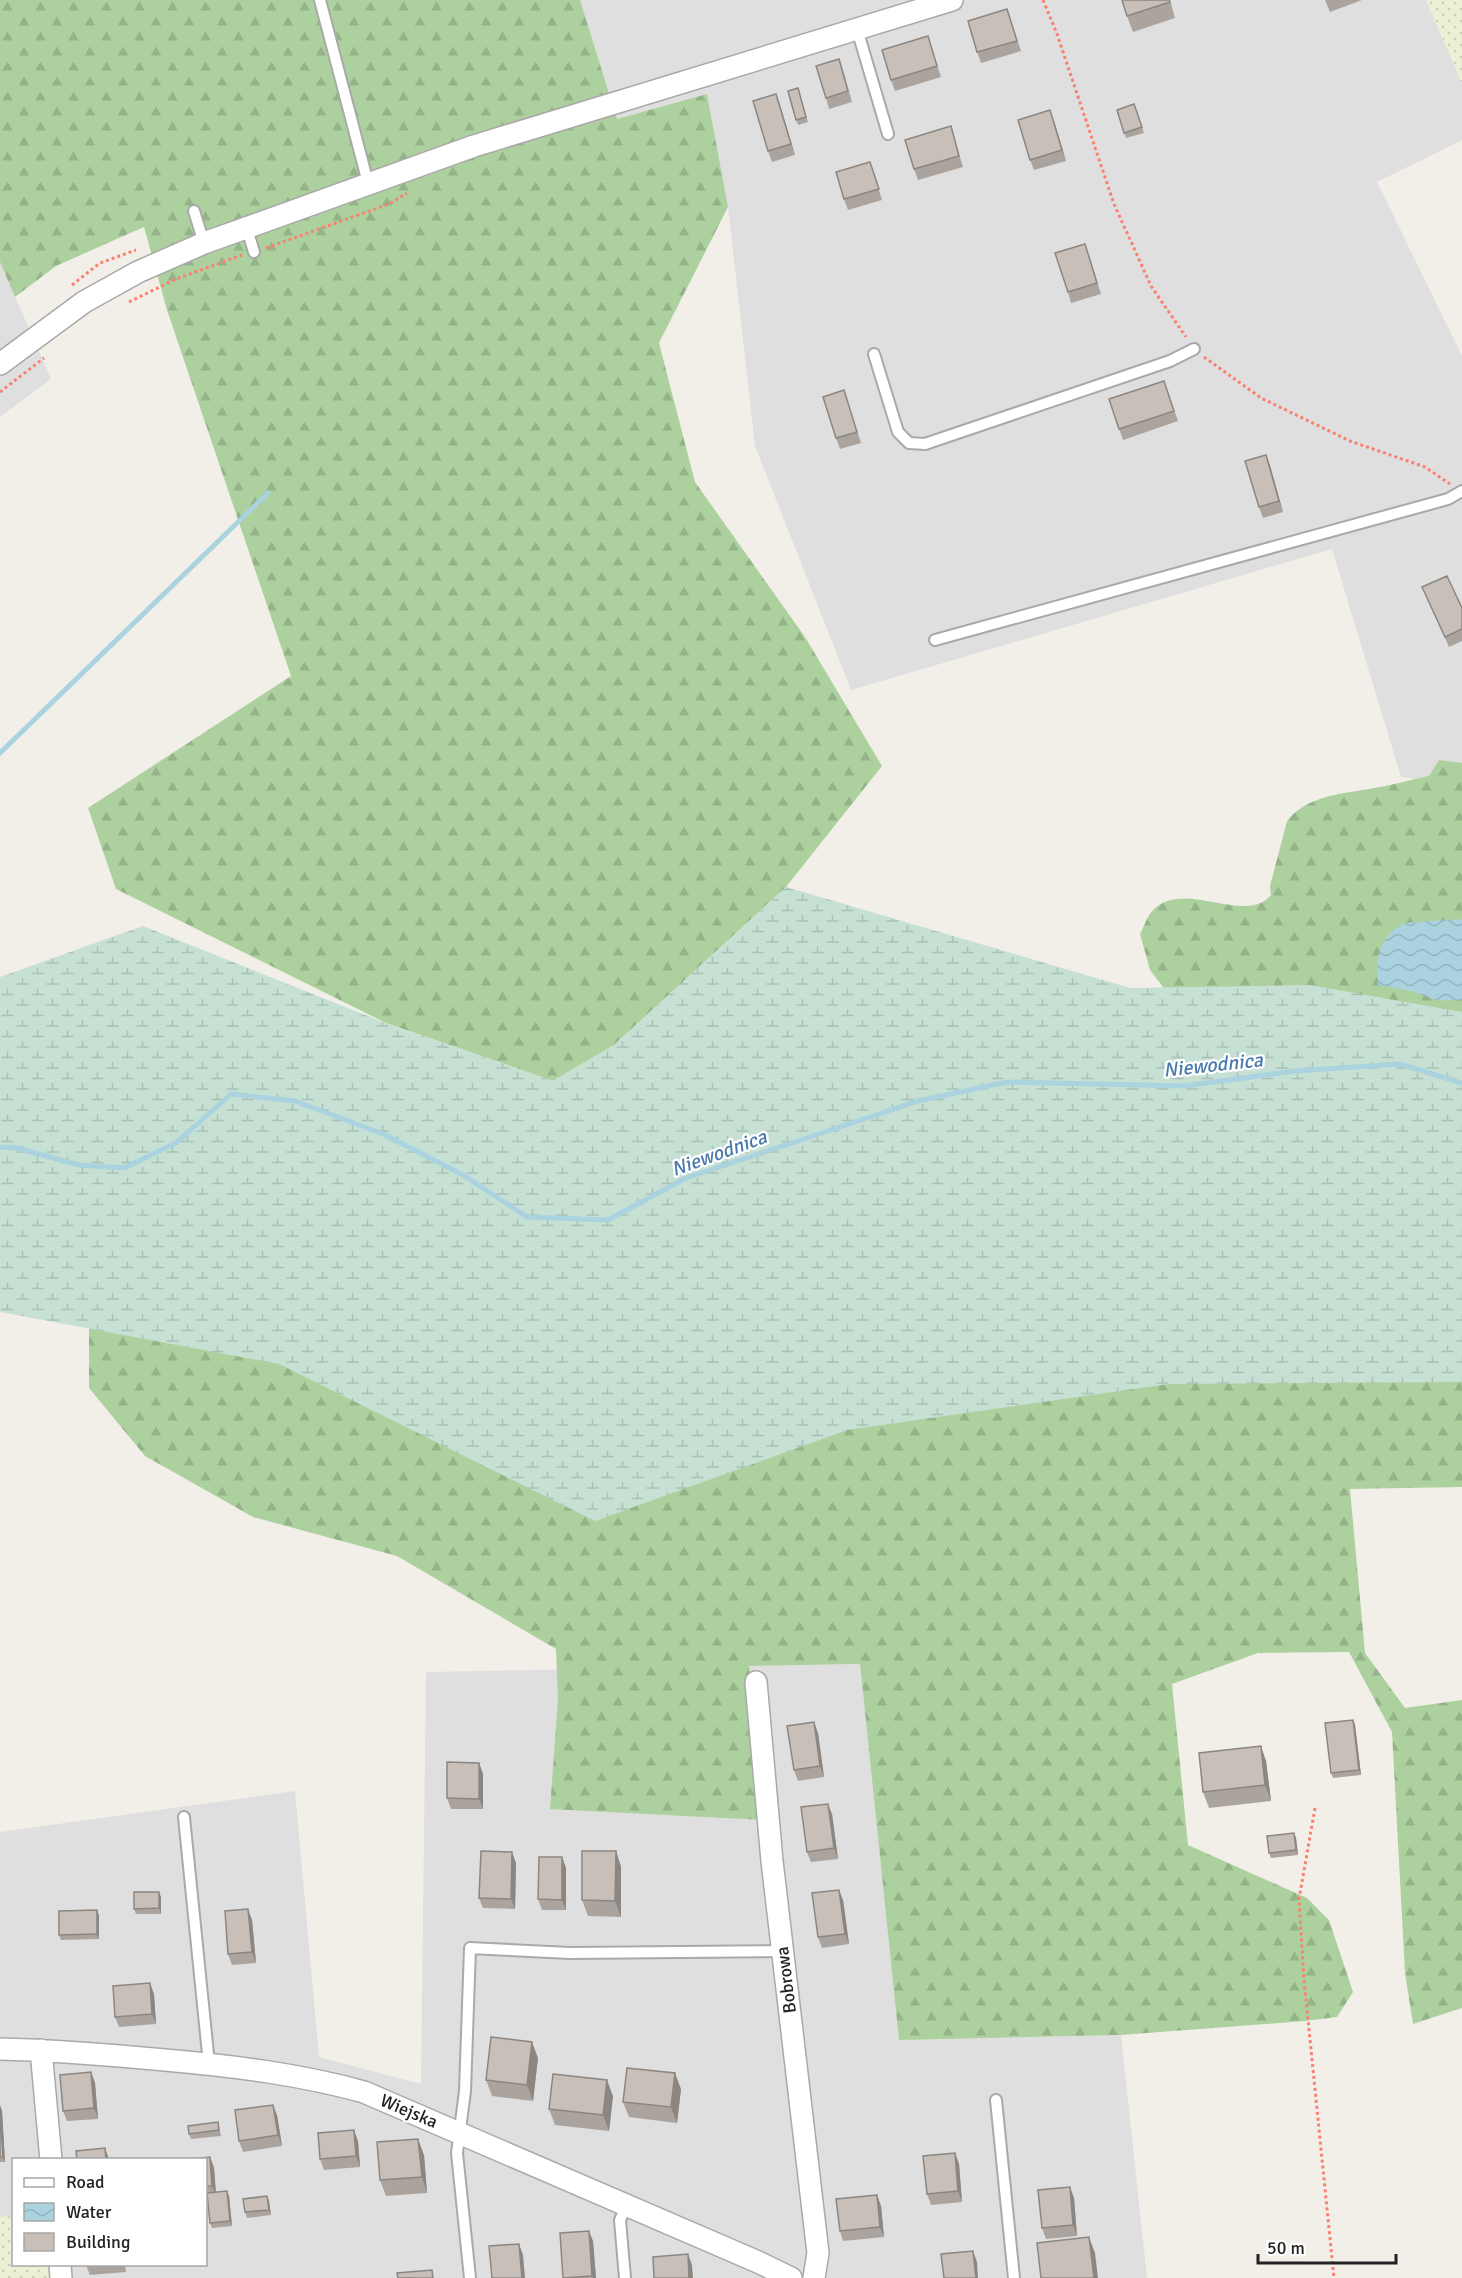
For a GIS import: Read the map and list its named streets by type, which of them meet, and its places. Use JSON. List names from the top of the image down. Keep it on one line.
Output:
{"streets":{"street":["Bobrowa","Wiejska"]},"water":["Niewodnica"],"legend":["Road","Water","Building"],"scale_bar":"50 m"}
